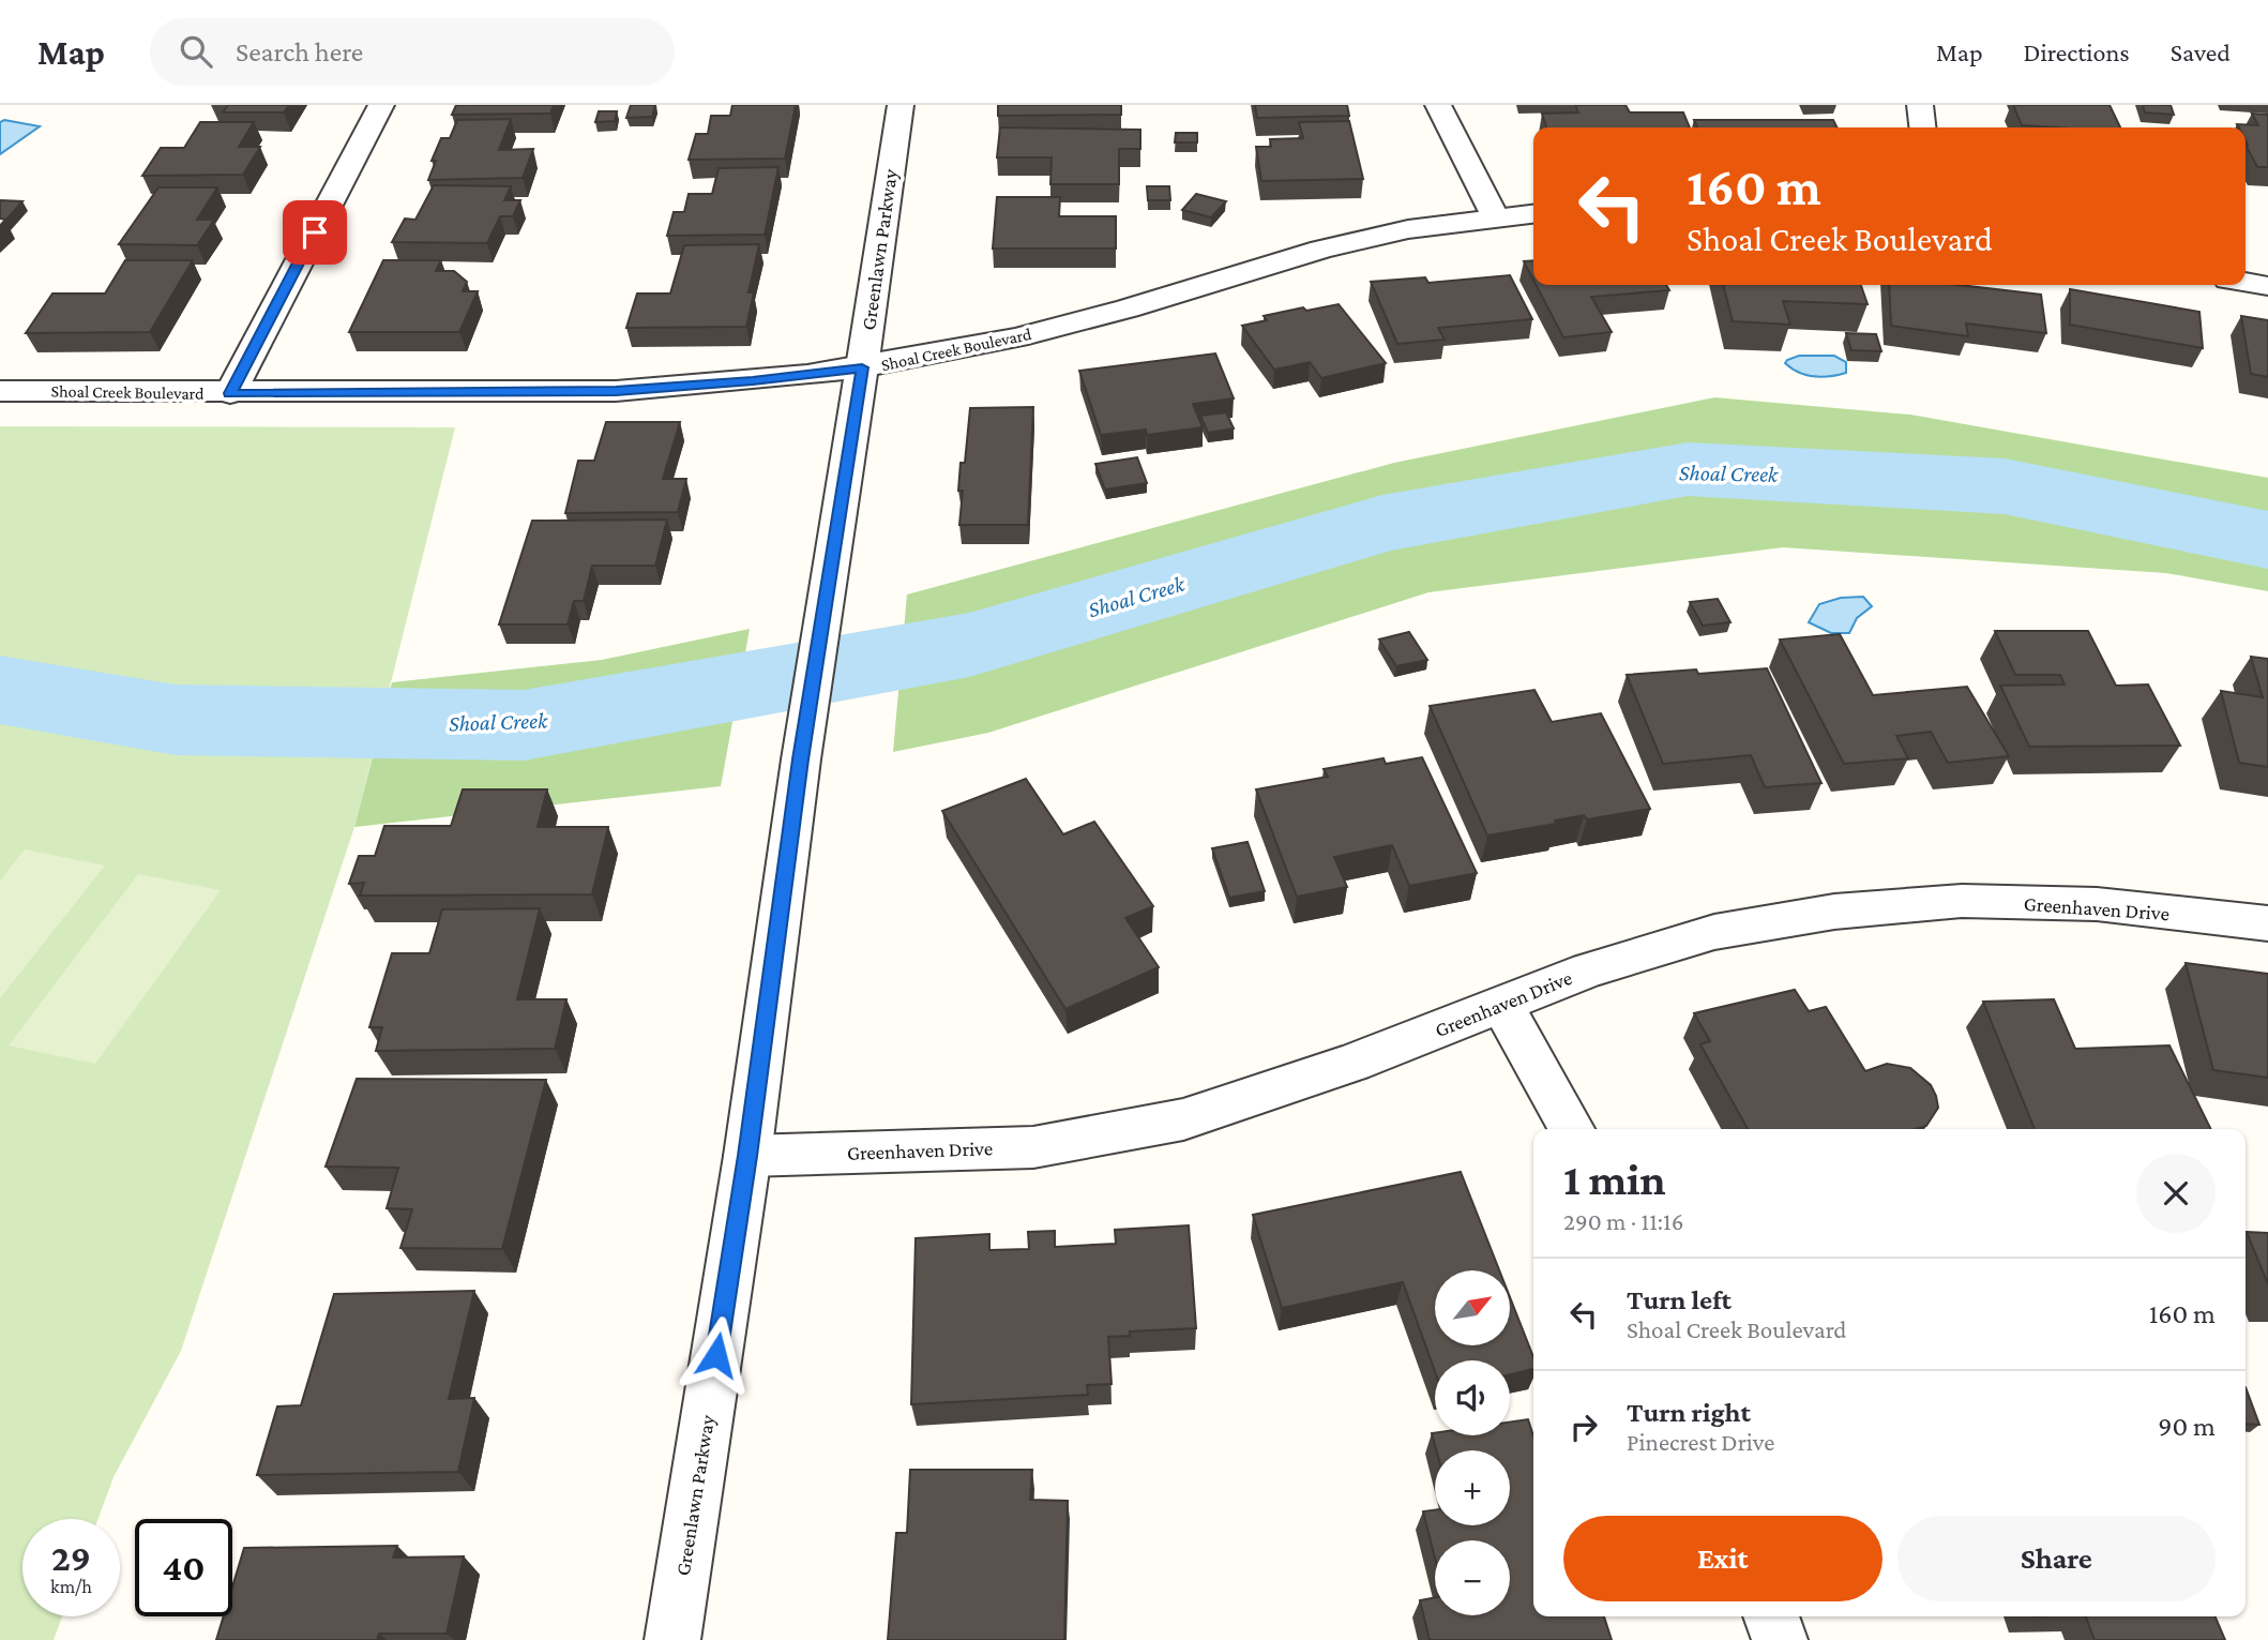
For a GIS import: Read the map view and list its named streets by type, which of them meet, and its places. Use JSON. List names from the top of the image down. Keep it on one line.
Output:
{"streets":{"street":["Greenlawn Parkway","Shoal Creek Boulevard","Greenhaven Drive"]},"crossings":[["Greenlawn Parkway","Shoal Creek Boulevard"],["Greenlawn Parkway","Greenhaven Drive"]],"water":["Shoal Creek"],"north":"top right","page":{"header":"Map","search":"Search here","nav":["Map","Directions","Saved"],"turn":["160 m","Shoal Creek Boulevard"],"heading":["1 min","290 m · 11:16"],"list":[{"name":"Turn left","note":"Shoal Creek Boulevard","value":"160 m"},{"name":"Turn right","note":"Pinecrest Drive","value":"90 m"}],"map_buttons":["+","−"],"buttons":["Exit","Share"],"speed":"29 km/h","limit":"40"}}
